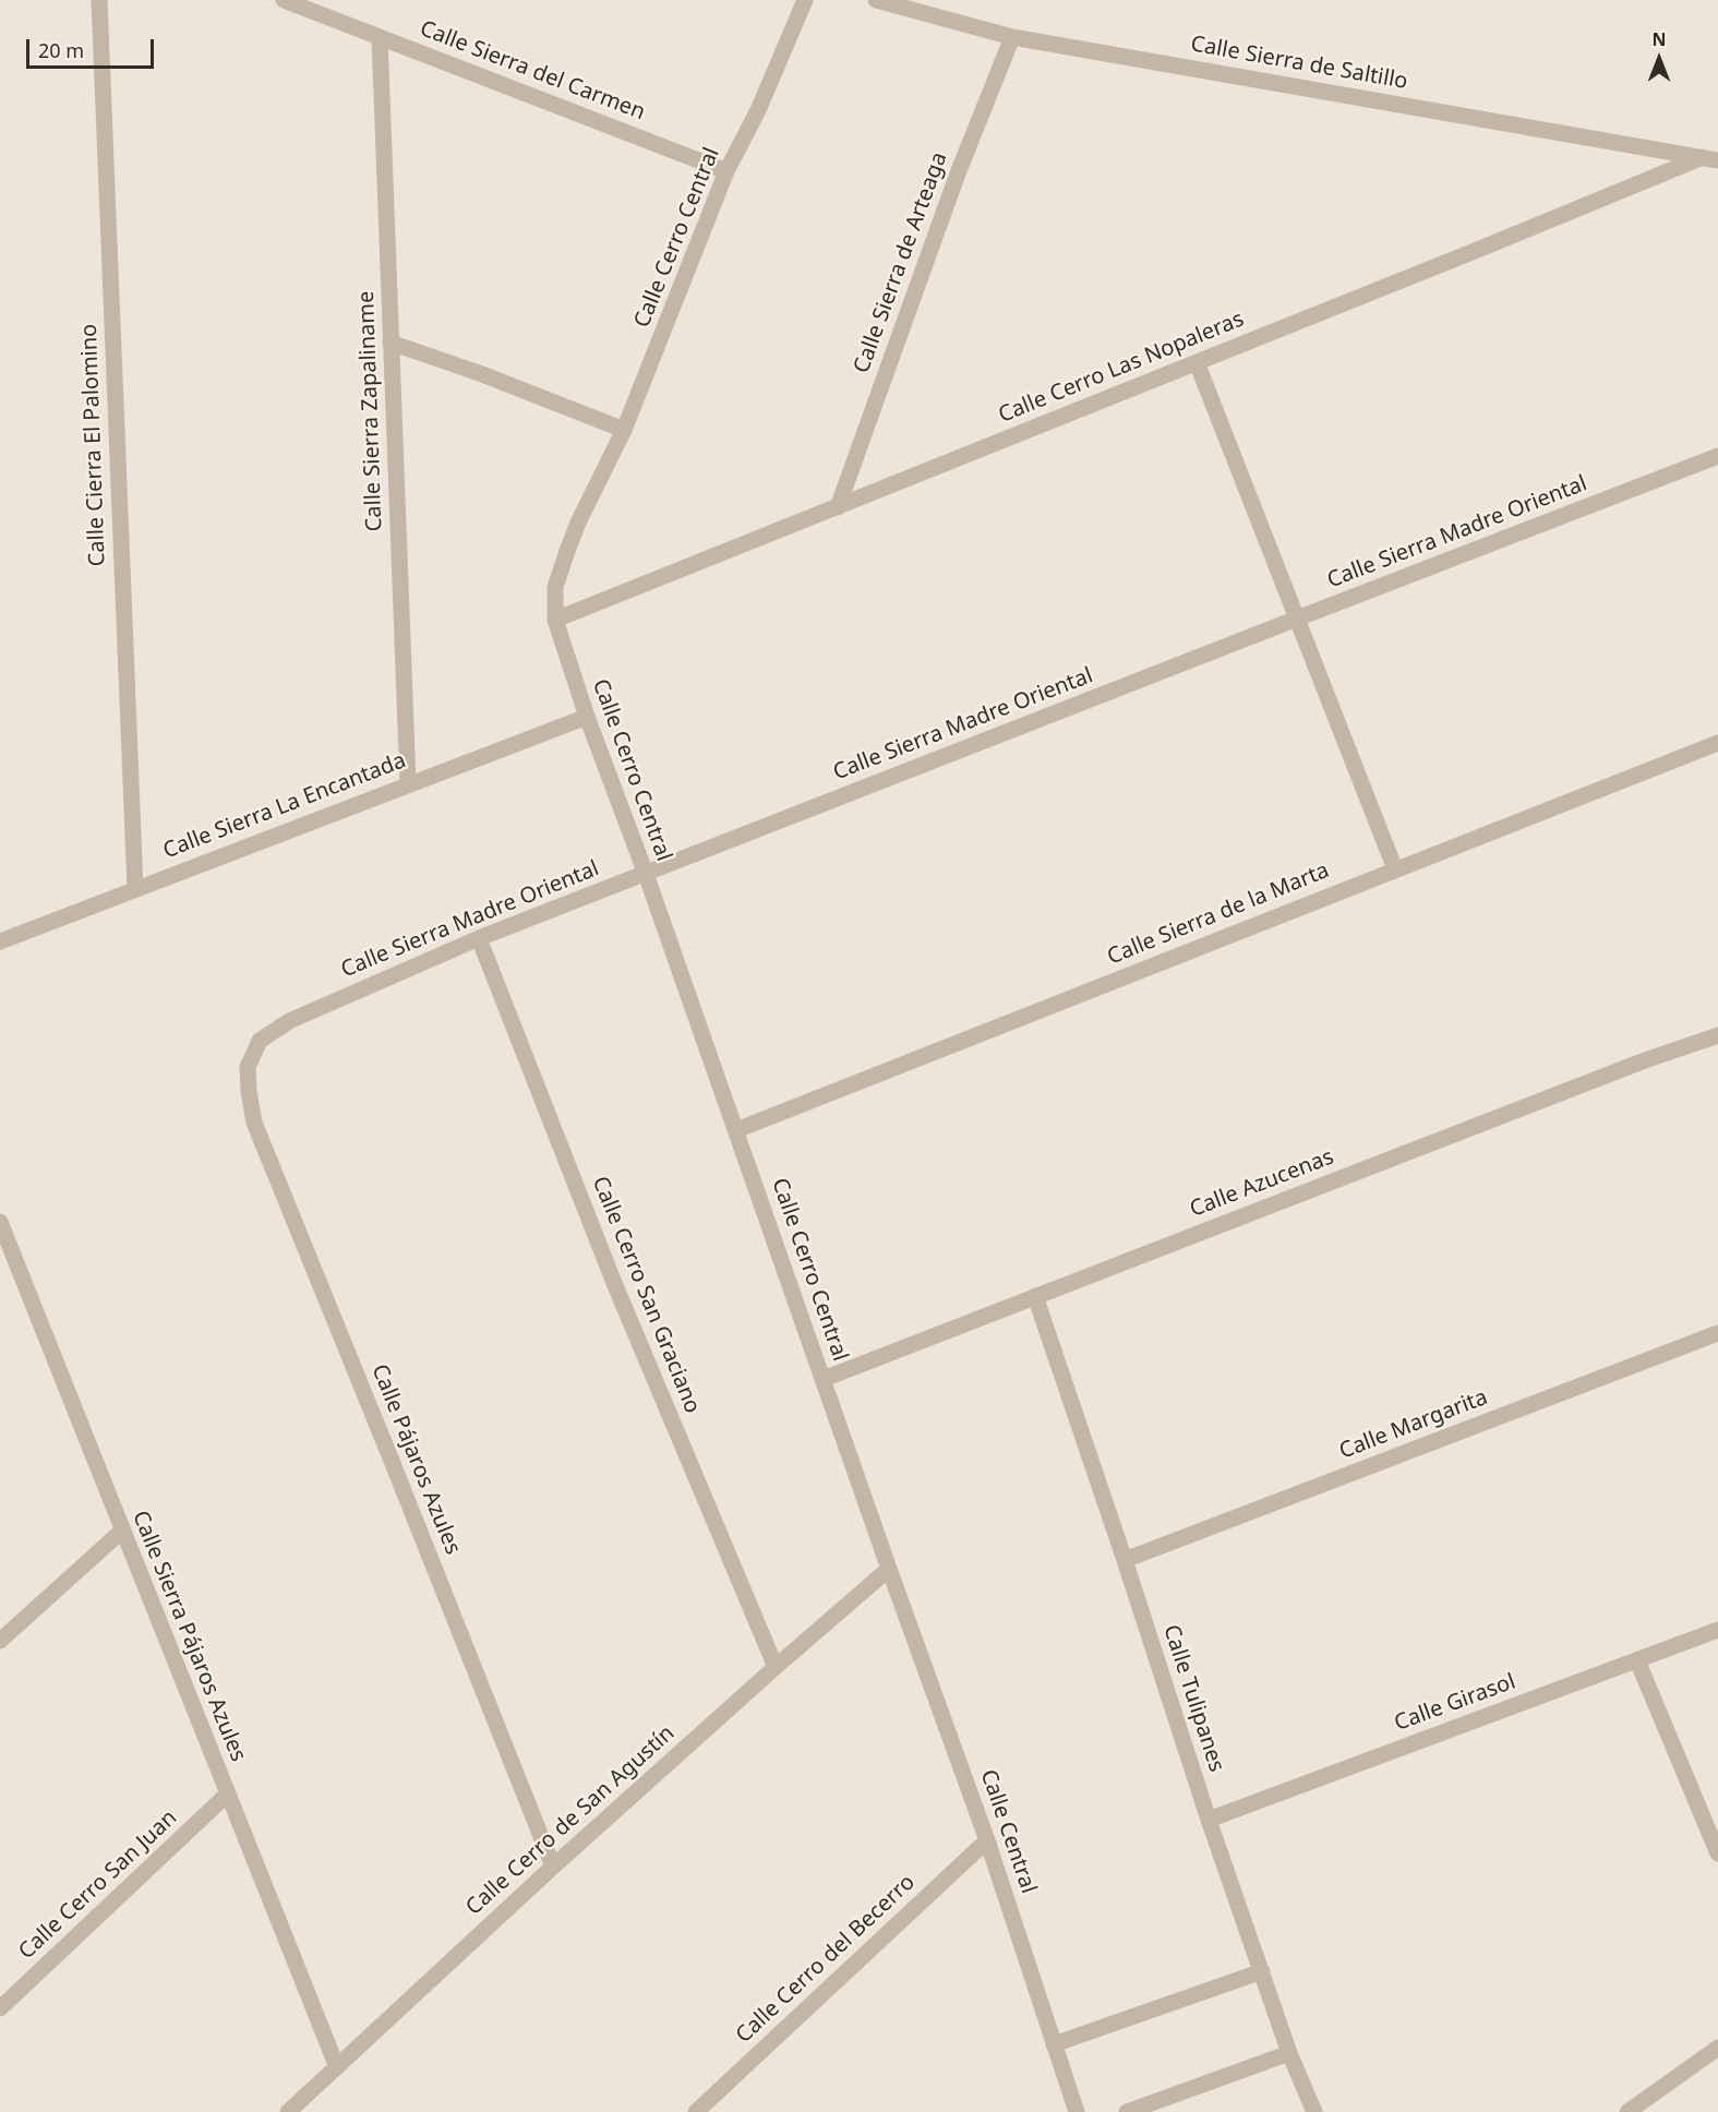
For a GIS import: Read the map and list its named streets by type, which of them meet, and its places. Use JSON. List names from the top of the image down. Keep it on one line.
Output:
{"streets":{"street":["Calle Sierra de Saltillo","Calle Sierra del Carmen","Calle Cerro Central","Calle Sierra de Arteaga","Calle Cerro Las Nopaleras","Calle Sierra Zapaliname","Calle Cierra El Palomino","Calle Sierra Madre Oriental","Calle Sierra La Encantada","Calle Sierra de la Marta","Calle Azucenas","Calle Cerro San Graciano","Calle Margarita","Calle Pájaros Azules","Calle Sierra Pájaros Azules","Calle Tulipanes","Calle Girasol","Calle Cerro de San Agustín","Calle Central","Calle Cerro San Juan","Calle Cerro del Becerro"]},"crossings":[["Calle Sierra de Saltillo","Calle Sierra de Arteaga"],["Calle Sierra de Saltillo","Calle Cerro Las Nopaleras"],["Calle Sierra del Carmen","Calle Cerro Central"],["Calle Sierra del Carmen","Calle Sierra Zapaliname"],["Calle Cerro Central","Calle Cerro Las Nopaleras"],["Calle Cerro Central","Calle Sierra Madre Oriental"],["Calle Cerro Central","Calle Sierra La Encantada"],["Calle Cerro Central","Calle Sierra de la Marta"],["Calle Cerro Central","Calle Azucenas"],["Calle Cerro Central","Calle Cerro de San Agustín"],["Calle Cerro Central","Calle Central"],["Calle Sierra de Arteaga","Calle Cerro Las Nopaleras"],["Calle Sierra Zapaliname","Calle Sierra La Encantada"],["Calle Cierra El Palomino","Calle Sierra La Encantada"],["Calle Sierra Madre Oriental","Calle Cerro San Graciano"],["Calle Sierra Madre Oriental","Calle Pájaros Azules"],["Calle Azucenas","Calle Tulipanes"],["Calle Cerro San Graciano","Calle Cerro de San Agustín"],["Calle Margarita","Calle Tulipanes"],["Calle Pájaros Azules","Calle Cerro de San Agustín"],["Calle Sierra Pájaros Azules","Calle Cerro de San Agustín"],["Calle Sierra Pájaros Azules","Calle Cerro San Juan"],["Calle Tulipanes","Calle Girasol"],["Calle Cerro de San Agustín","Calle Central"],["Calle Central","Calle Cerro del Becerro"]],"scale_bar":"20 m","north":"top"}
